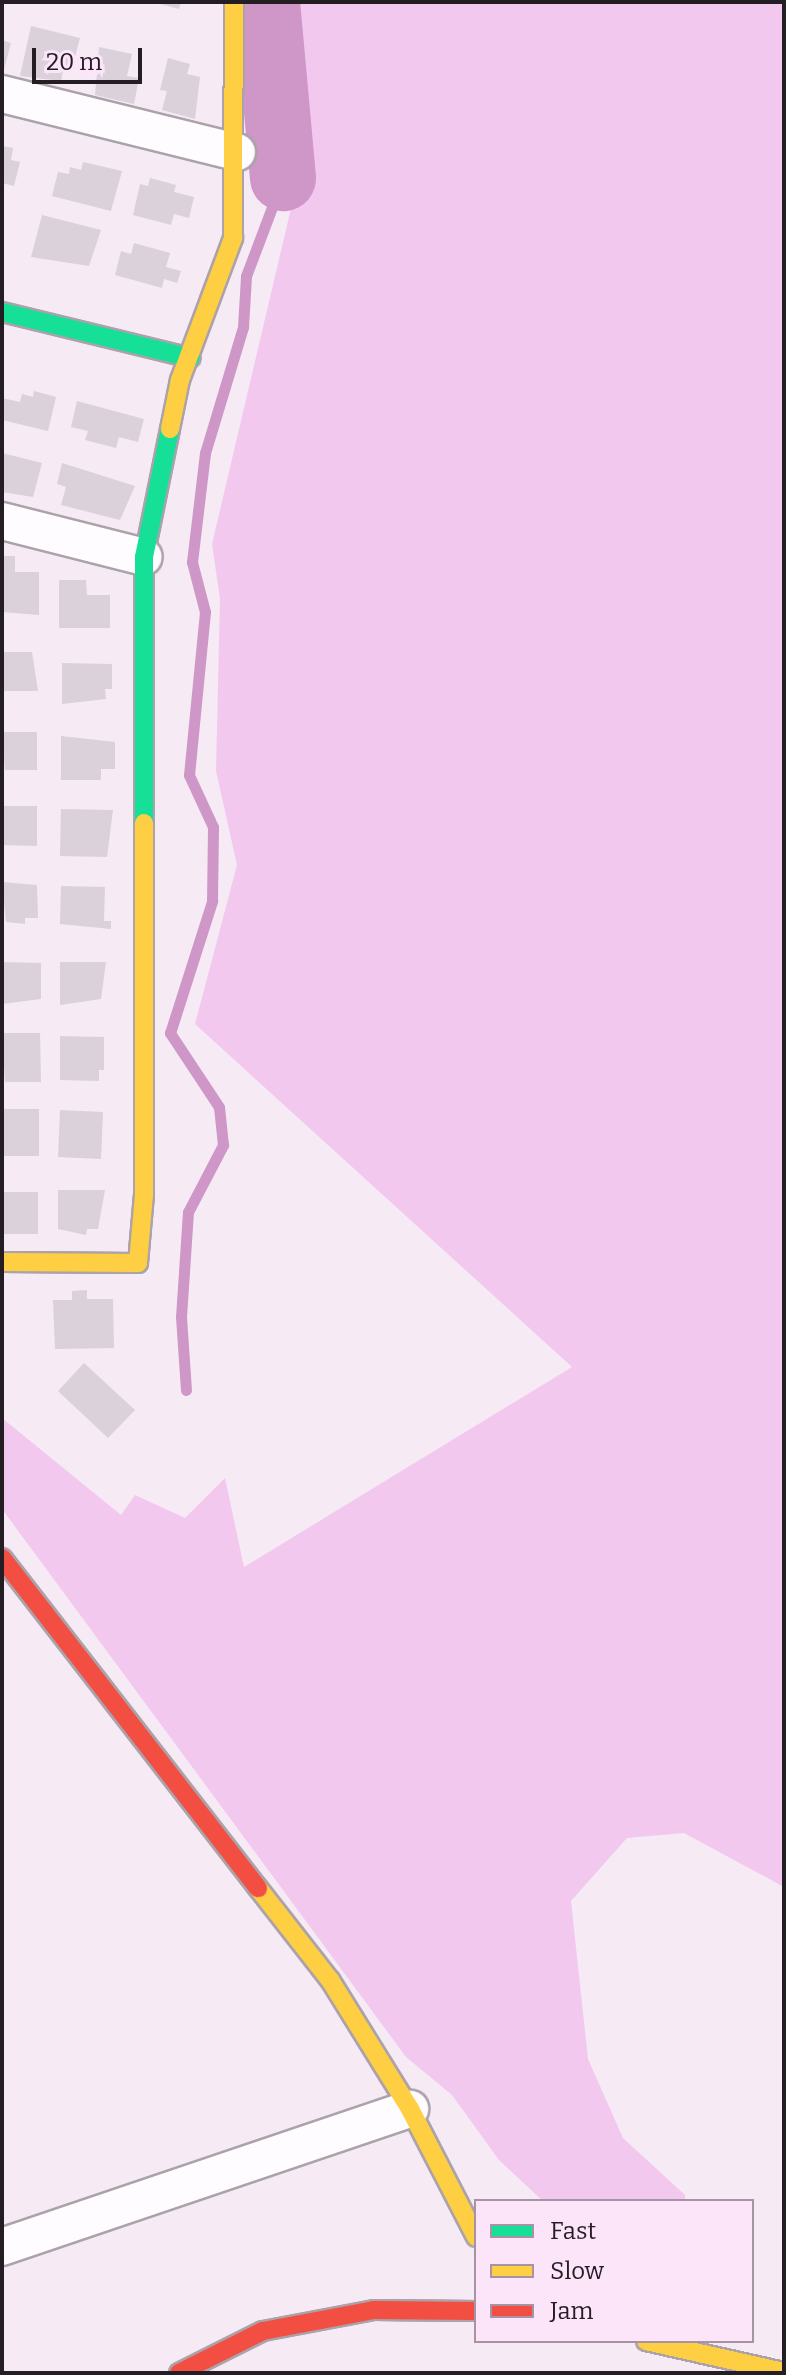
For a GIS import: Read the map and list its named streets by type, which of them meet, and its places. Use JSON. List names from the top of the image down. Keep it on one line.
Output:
{"legend":["Fast","Slow","Jam"],"scale_bar":"20 m"}
